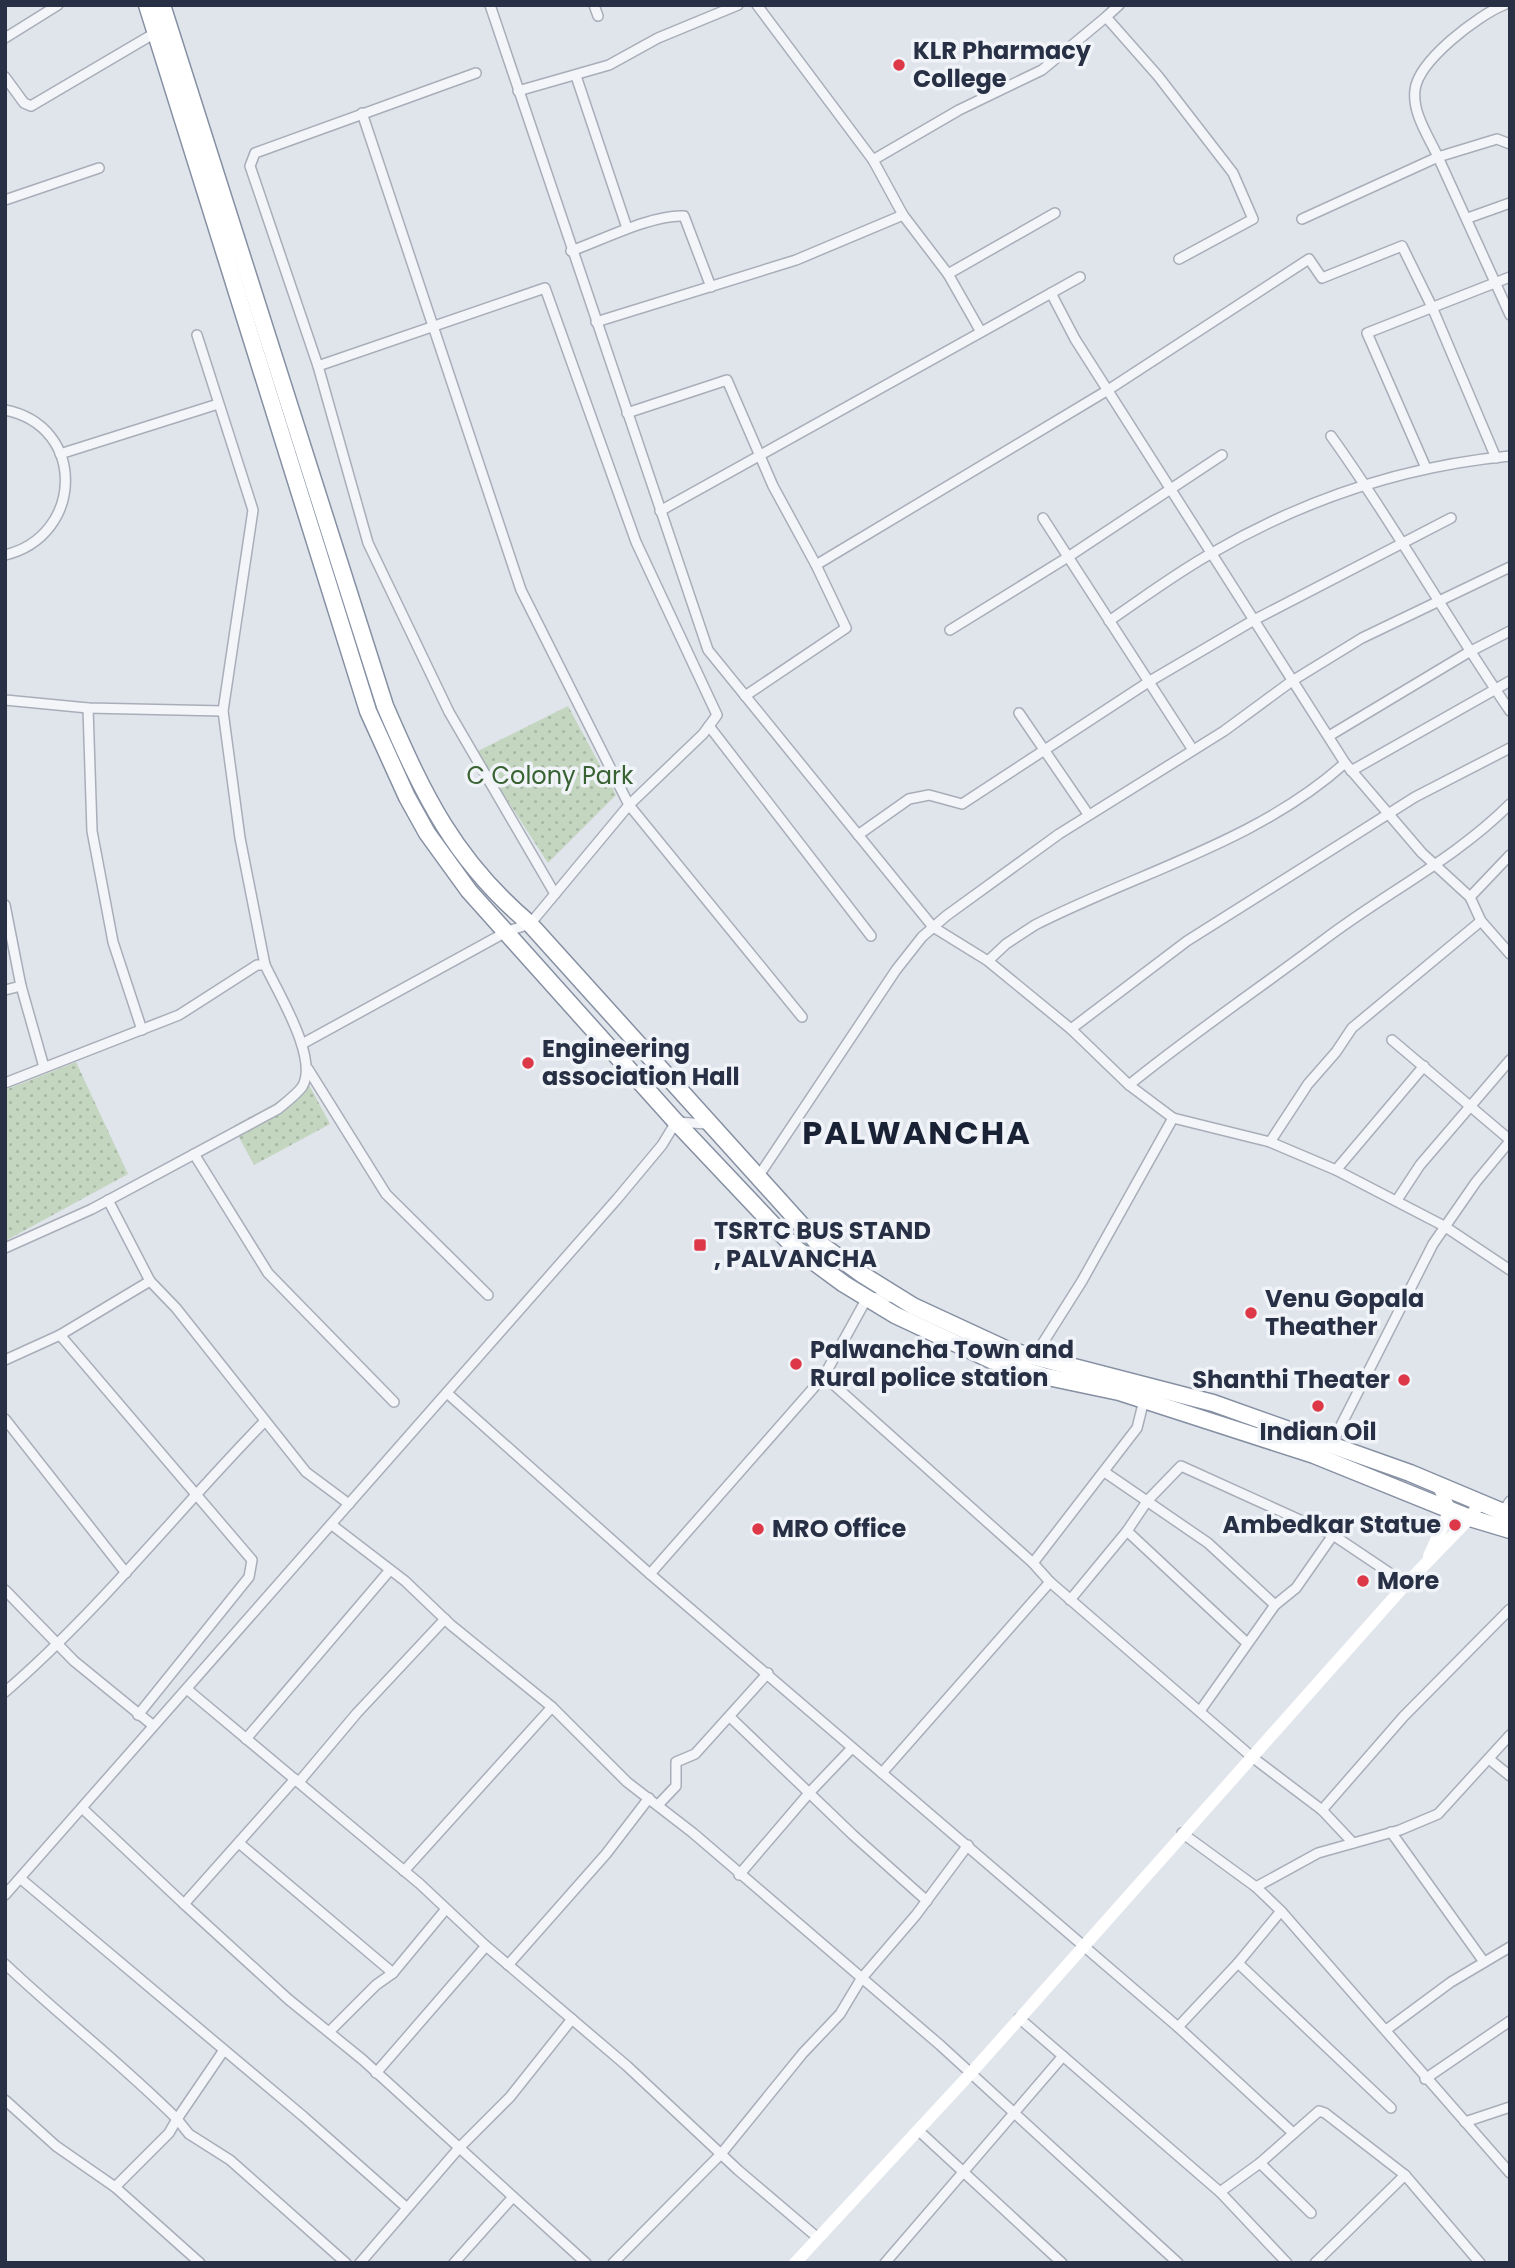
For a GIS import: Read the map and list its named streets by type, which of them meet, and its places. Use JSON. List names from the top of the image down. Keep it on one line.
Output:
{"districts":["PALWANCHA"],"parks":["C Colony Park"],"places":{"other":["KLR Pharmacy College","Engineering association Hall","Venu Gopala Theather","Palwancha Town and Rural police station","Shanthi Theater","Indian Oil","Ambedkar Statue","MRO Office","More"],"transit":["TSRTC BUS STAND , PALVANCHA"]}}
